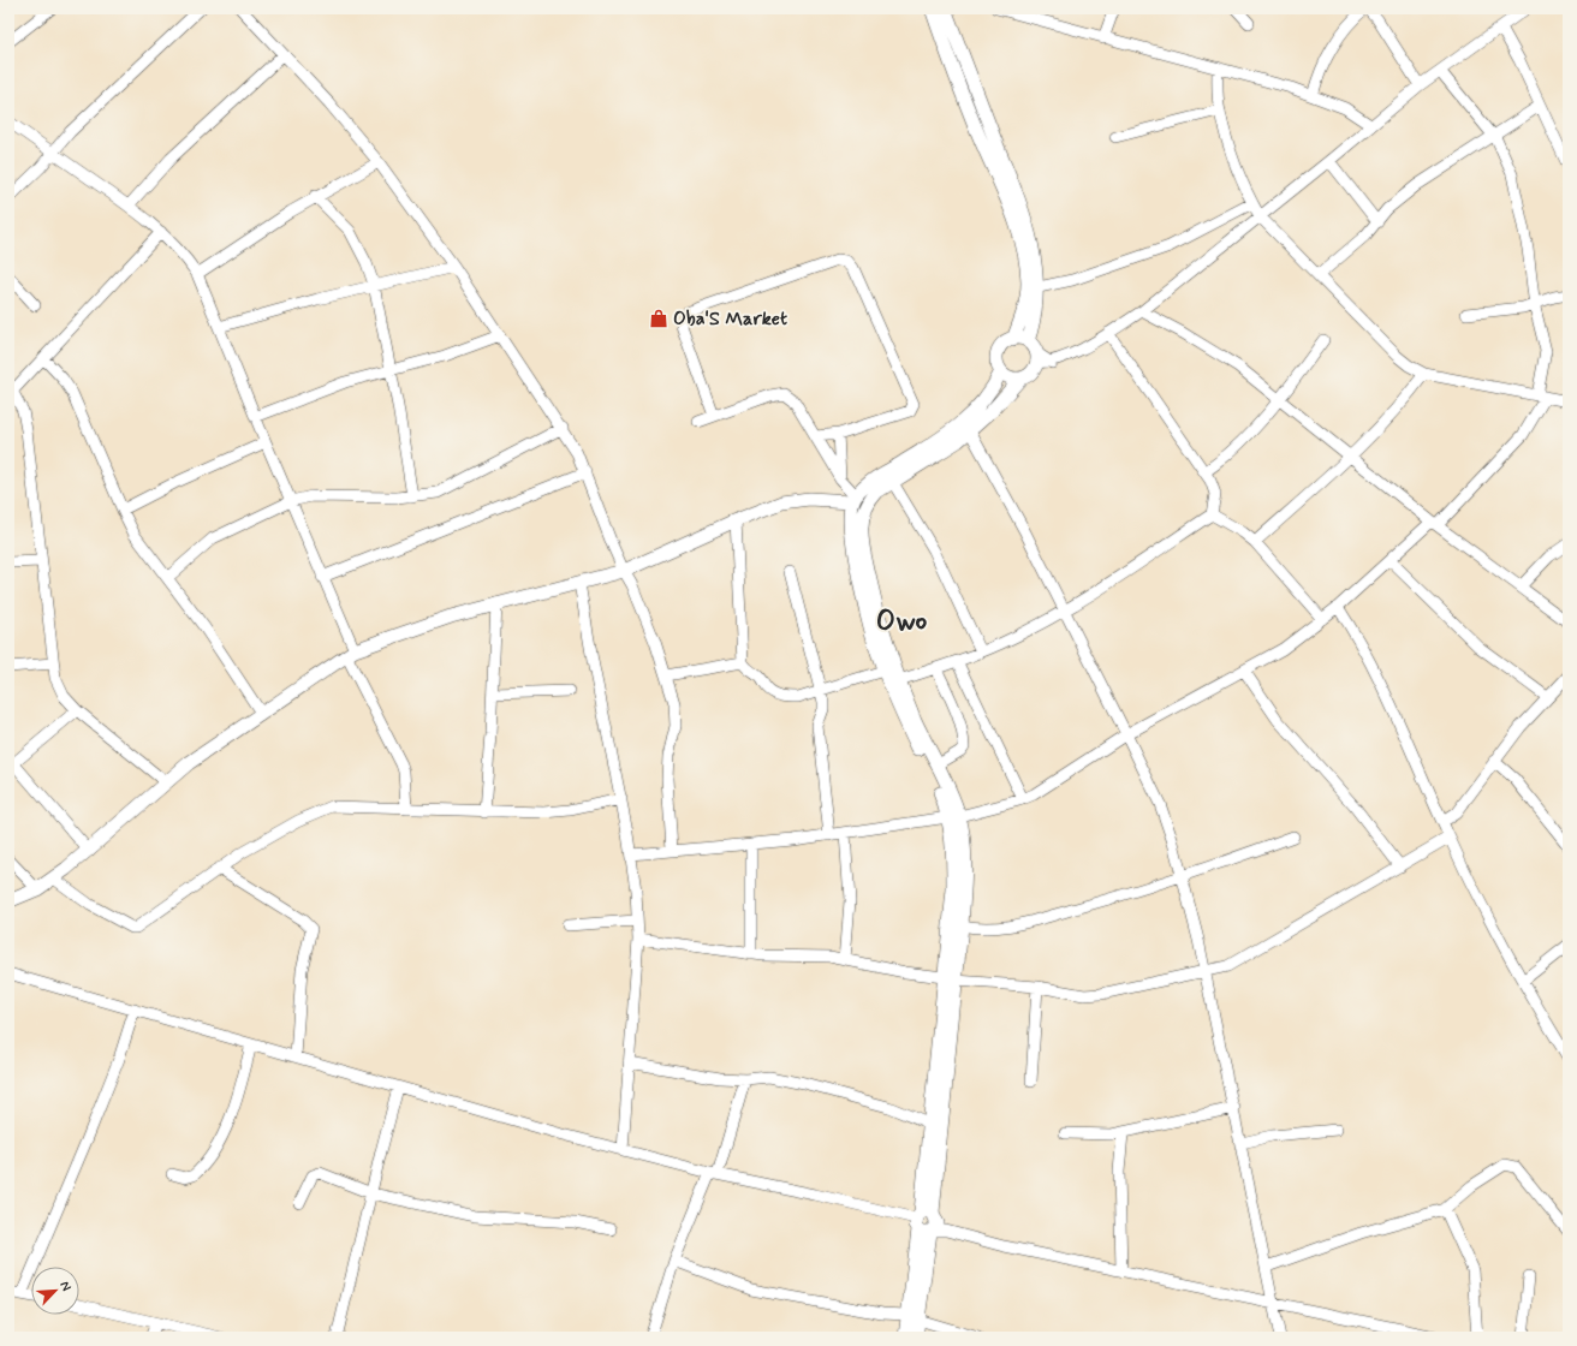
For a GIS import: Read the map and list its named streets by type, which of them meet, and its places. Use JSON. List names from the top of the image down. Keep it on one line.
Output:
{"districts":["Owo"],"places":{"shop":["Oba'S Market"]},"north":"top right"}
